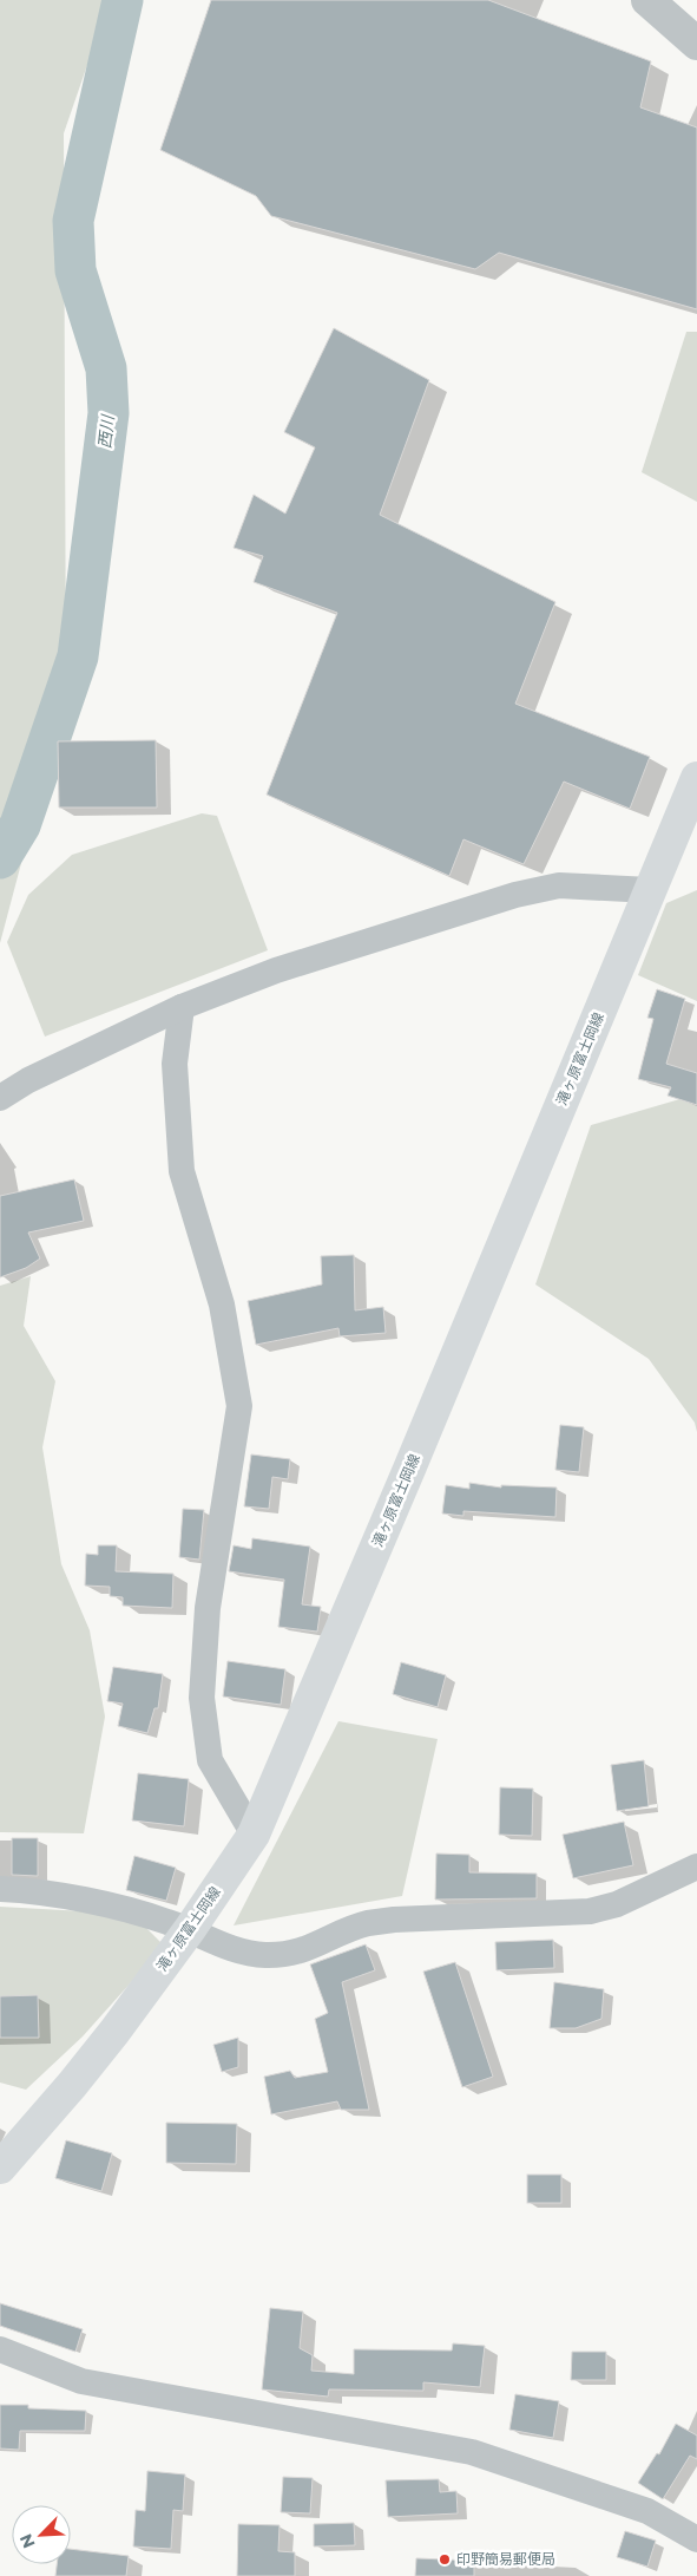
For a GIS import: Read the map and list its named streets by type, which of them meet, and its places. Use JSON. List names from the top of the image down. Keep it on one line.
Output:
{"streets":{"main road":["滝ヶ原富士岡線"]},"water":["西川"],"places":["印野簡易郵便局"],"north":"bottom left"}
